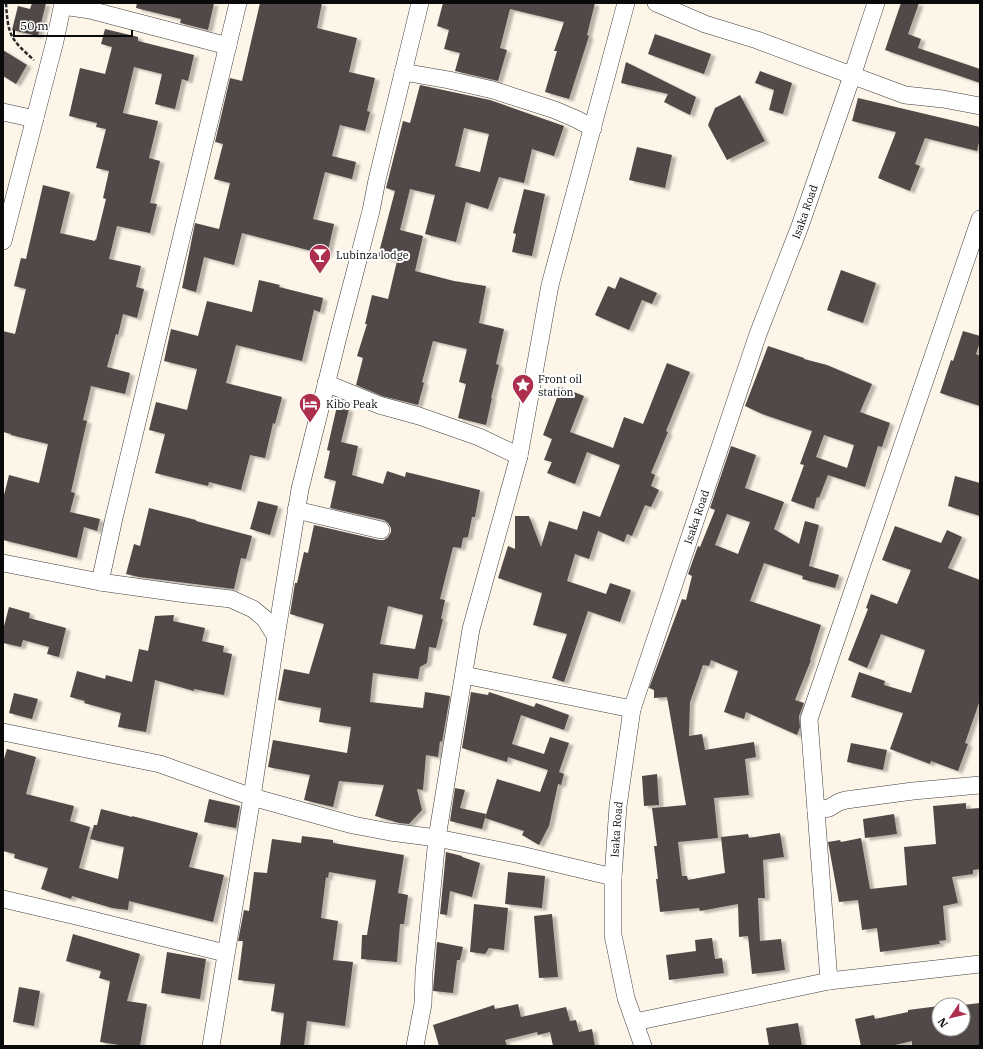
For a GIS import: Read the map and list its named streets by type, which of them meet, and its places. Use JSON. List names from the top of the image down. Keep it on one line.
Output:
{"streets":{"street":["Isaka Road"]},"places":{"bar":["Lubinza lodge"],"place":["Front oil station"],"hotel":["Kibo Peak"]},"scale_bar":"50 m","north":"bottom left"}
